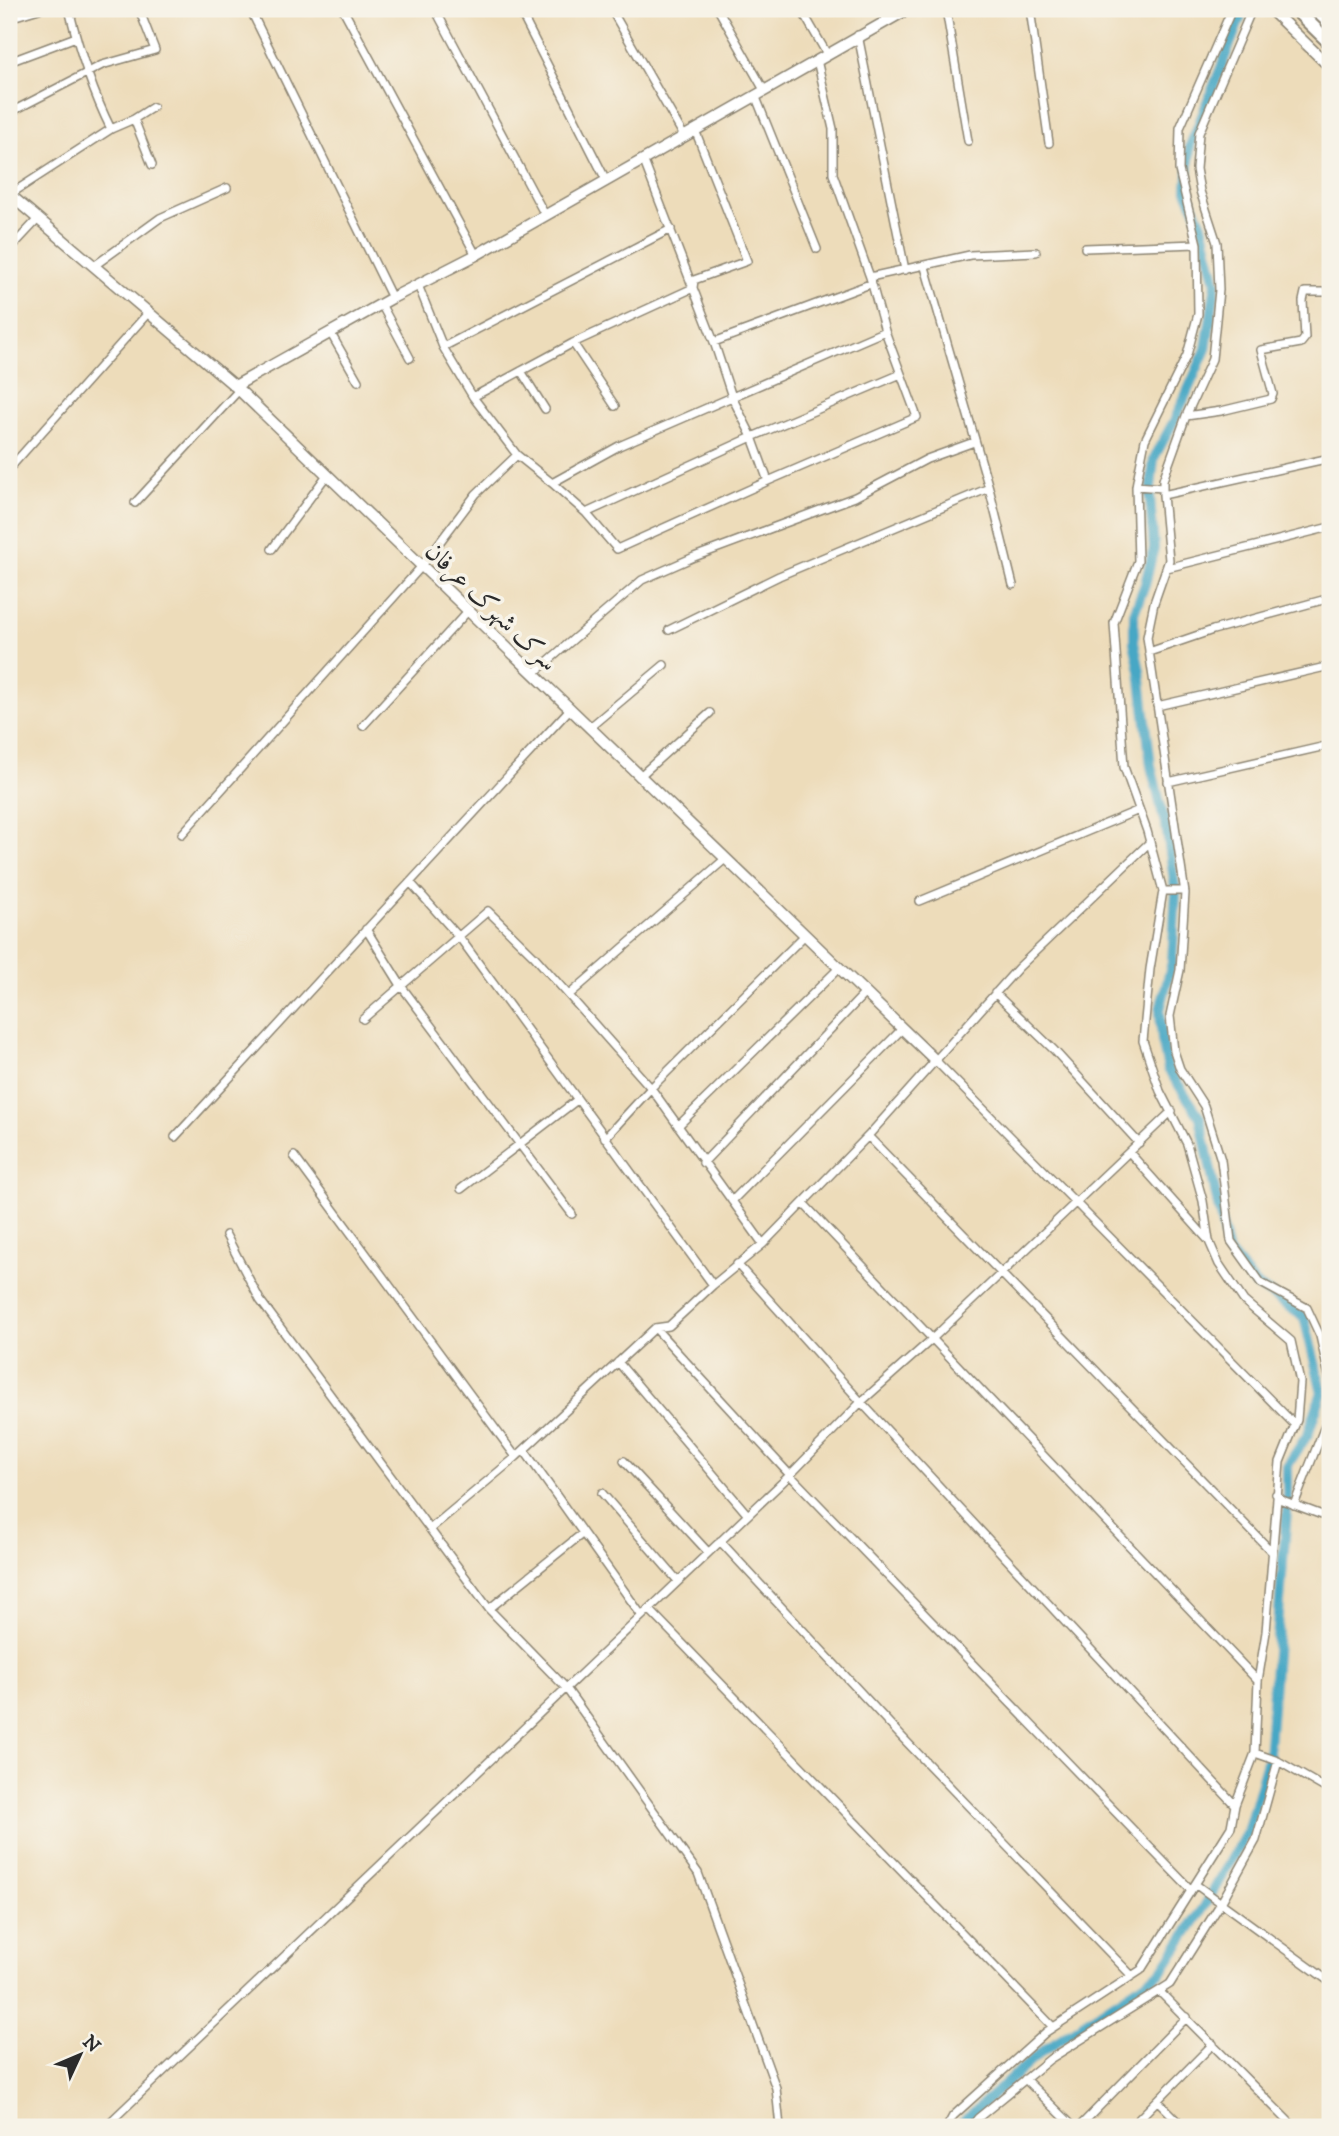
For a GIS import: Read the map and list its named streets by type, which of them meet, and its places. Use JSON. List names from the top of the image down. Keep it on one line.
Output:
{"streets":{"street":["سرک شهرک عرفان"]},"north":"top right"}
